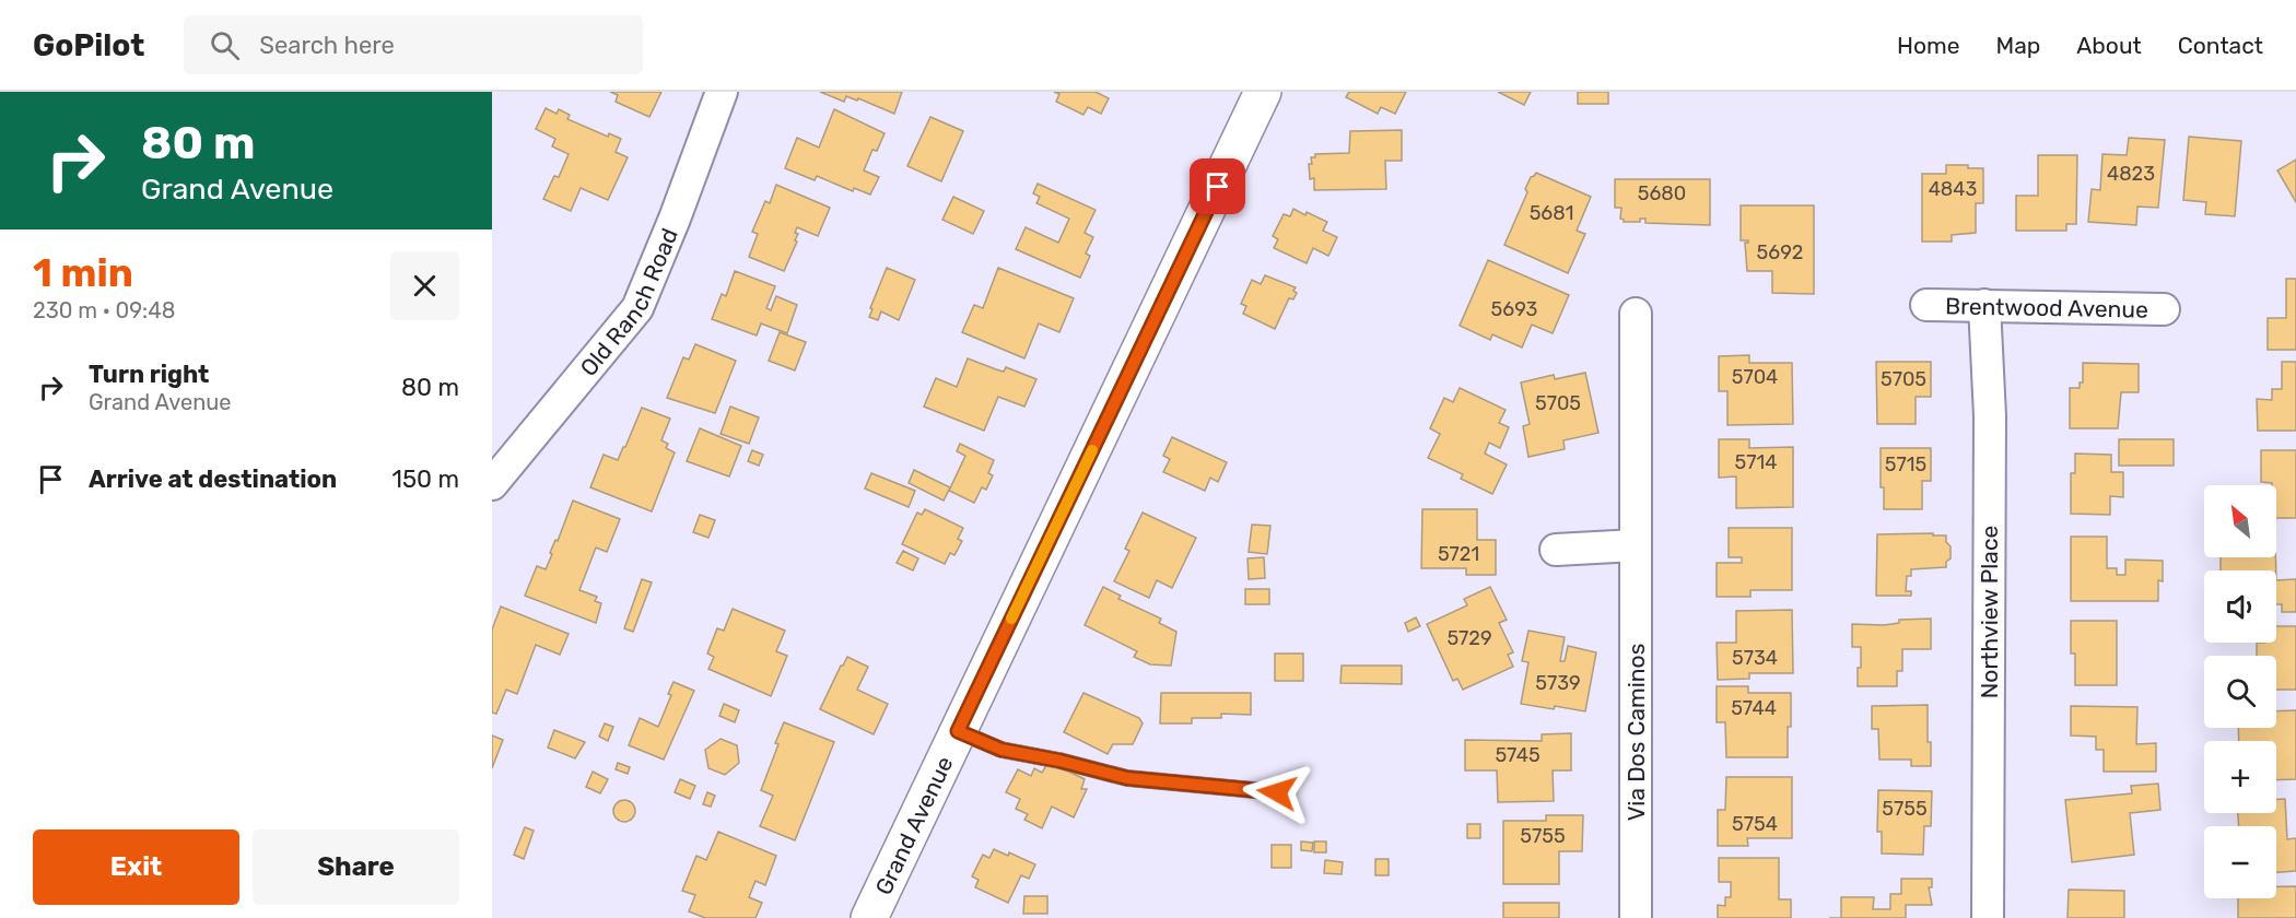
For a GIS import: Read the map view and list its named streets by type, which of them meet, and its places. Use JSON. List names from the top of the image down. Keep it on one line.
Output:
{"streets":{"street":["Old Ranch Road","Brentwood Avenue","Northview Place","Via Dos Caminos","Grand Avenue"]},"crossings":[["Brentwood Avenue","Northview Place"]],"house_numbers":["4823","4843","5680","5681","5692","5693","5704","5705","5705","5714","5715","5721","5729","5734","5739","5744","5745","5755","5754","5755"],"north":"top left","page":{"header":"GoPilot","search":"Search here","nav":["Home","Map","About","Contact"],"turn":["80 m","Grand Avenue"],"heading":["1 min","230 m · 09:48"],"list":[{"name":"Turn right","note":"Grand Avenue","value":"80 m"},{"name":"Arrive at destination","value":"150 m"}],"map_buttons":["+","−"],"buttons":["Exit","Share"]}}
